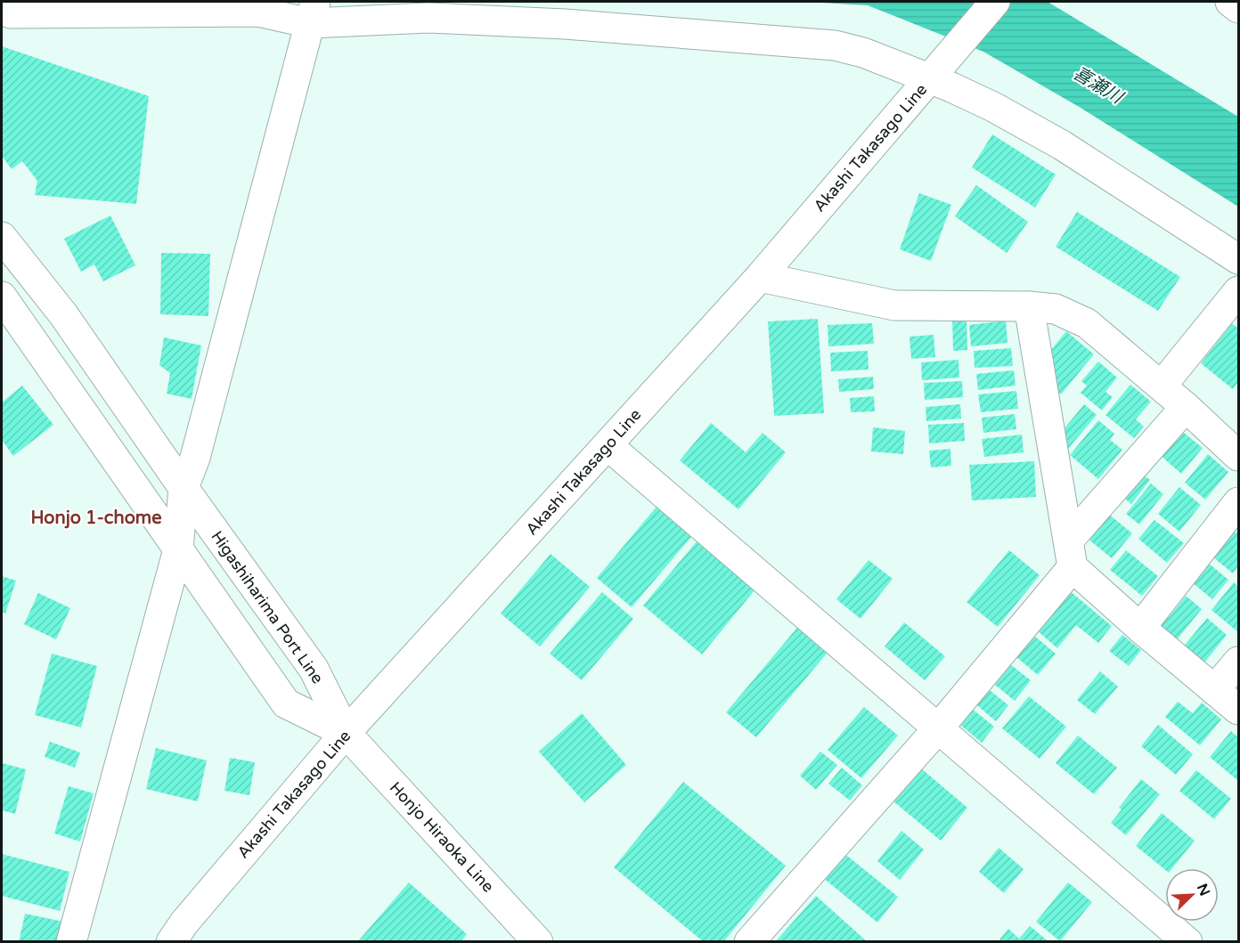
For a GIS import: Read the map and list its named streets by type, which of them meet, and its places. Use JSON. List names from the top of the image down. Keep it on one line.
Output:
{"streets":{"street":["Akashi Takasago Line","Higashiharima Port Line","Honjo Hiraoka Line"]},"crossings":[["Akashi Takasago Line","Higashiharima Port Line"],["Akashi Takasago Line","Honjo Hiraoka Line"],["Higashiharima Port Line","Honjo Hiraoka Line"]],"districts":["Honjo 1-chome"],"water":["喜瀬川"],"north":"top right"}
